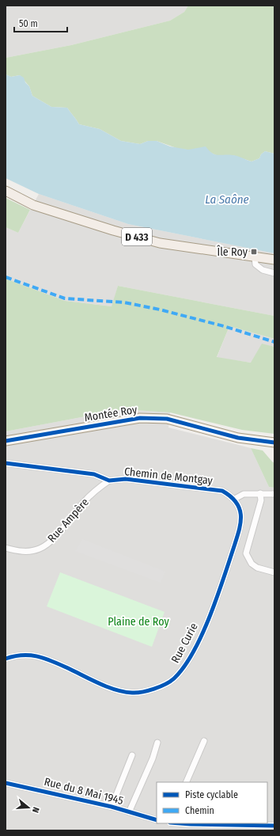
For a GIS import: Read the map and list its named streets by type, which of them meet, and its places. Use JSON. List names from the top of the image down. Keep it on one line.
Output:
{"streets":{"main road":["D 433","Montée Roy"],"street":["Chemin de Montgay","Rue Ampère","Rue Curie","Rue du 8 Mai 1945"]},"crossings":[["Chemin de Montgay","Rue Ampère"],["Chemin de Montgay","Rue Curie"]],"water":["La Saône"],"parks":["Plaine de Roy"],"places":{"transit":["Île Roy"]},"legend":["Piste cyclable","Chemin"],"scale_bar":"50 m","north":"right"}
